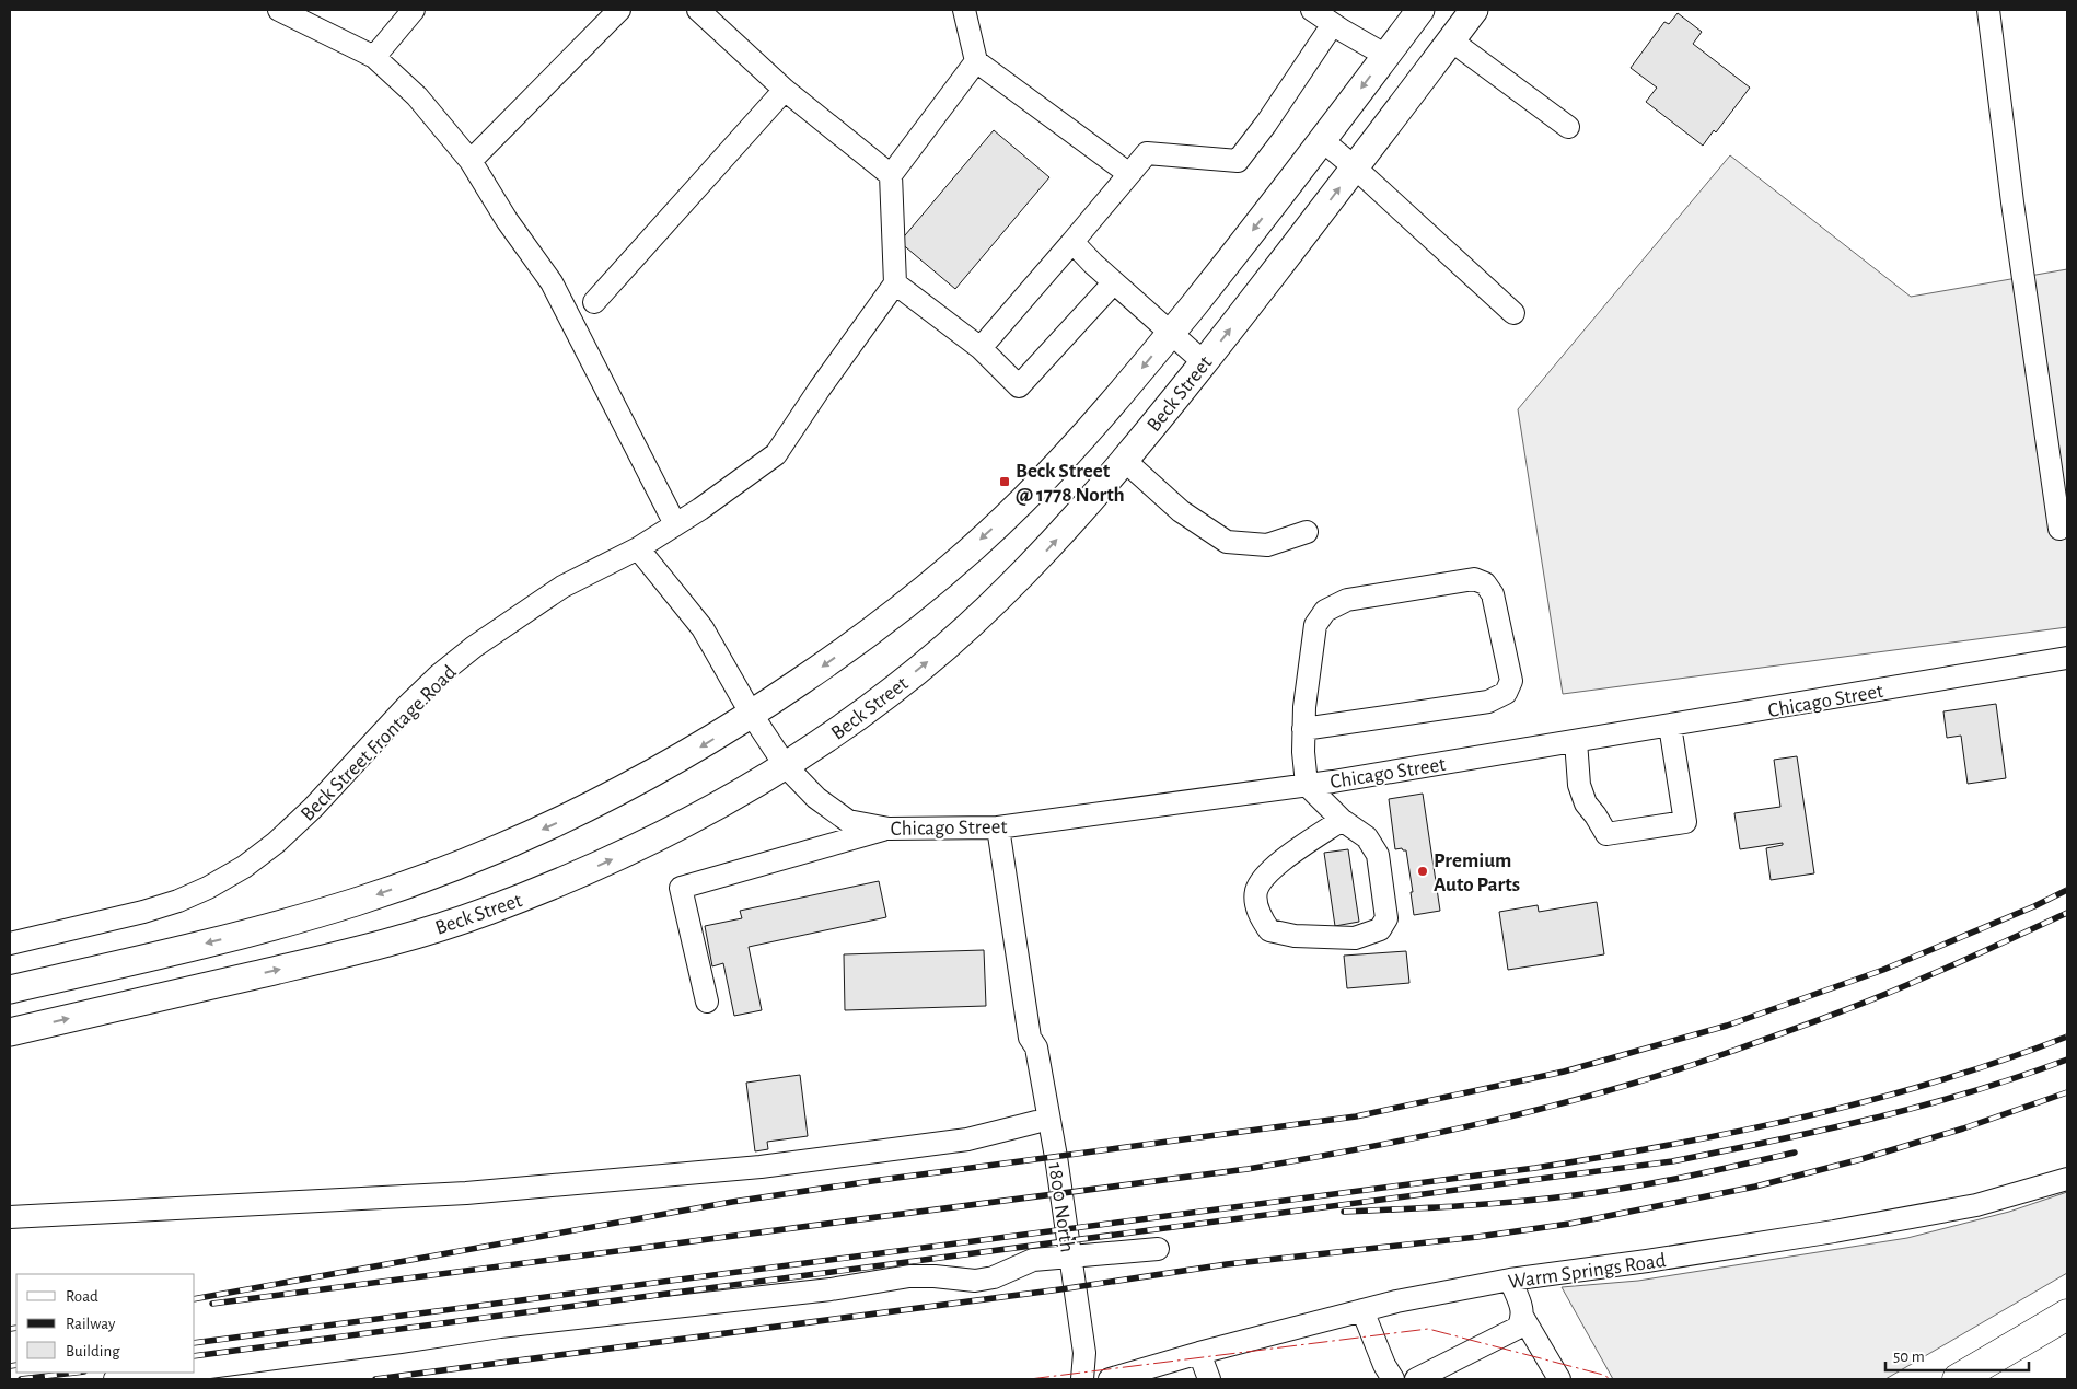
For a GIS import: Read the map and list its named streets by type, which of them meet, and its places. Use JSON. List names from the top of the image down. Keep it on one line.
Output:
{"streets":{"main road":["Beck Street"],"street":["Chicago Street","Beck Street Frontage Road","1800 North","Warm Springs Road"]},"crossings":[["Beck Street","Chicago Street"],["Chicago Street","1800 North"]],"places":{"transit":["Beck Street @ 1778 North"],"other":["Premium Auto Parts"]},"legend":["Road","Railway","Building"],"scale_bar":"50 m"}
